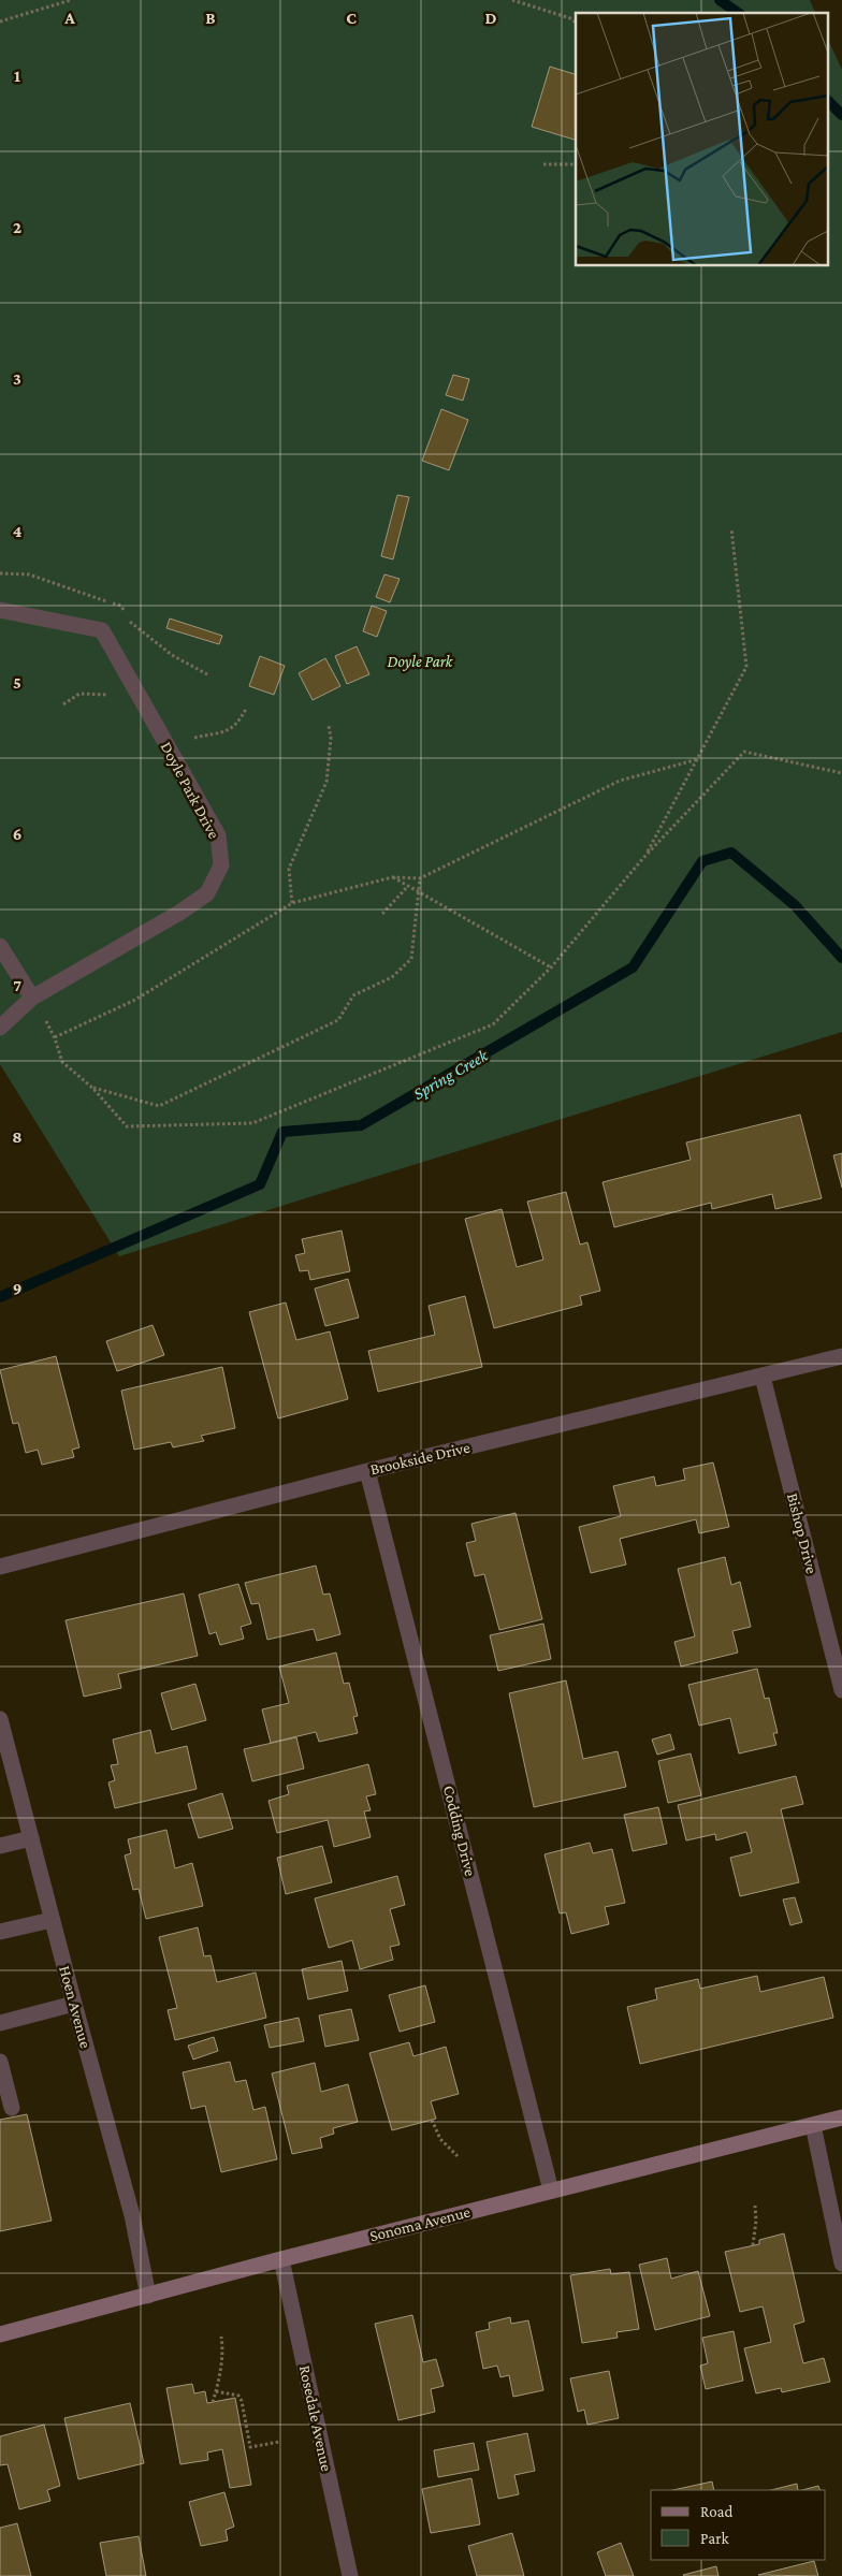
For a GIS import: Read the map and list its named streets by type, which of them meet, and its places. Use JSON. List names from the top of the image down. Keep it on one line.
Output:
{"streets":{"street":["Doyle Park Drive","Brookside Drive","Bishop Drive","Codding Drive","Hoen Avenue","Sonoma Avenue","Rosedale Avenue"]},"crossings":[["Brookside Drive","Bishop Drive"],["Brookside Drive","Codding Drive"],["Codding Drive","Sonoma Avenue"],["Hoen Avenue","Sonoma Avenue"],["Sonoma Avenue","Rosedale Avenue"]],"water":["Spring Creek"],"parks":["Doyle Park"],"legend":["Road","Park"],"grid":{"columns":["A","B","C","D"],"rows":["1","2","3","4","5","6","7","8","9"]}}
